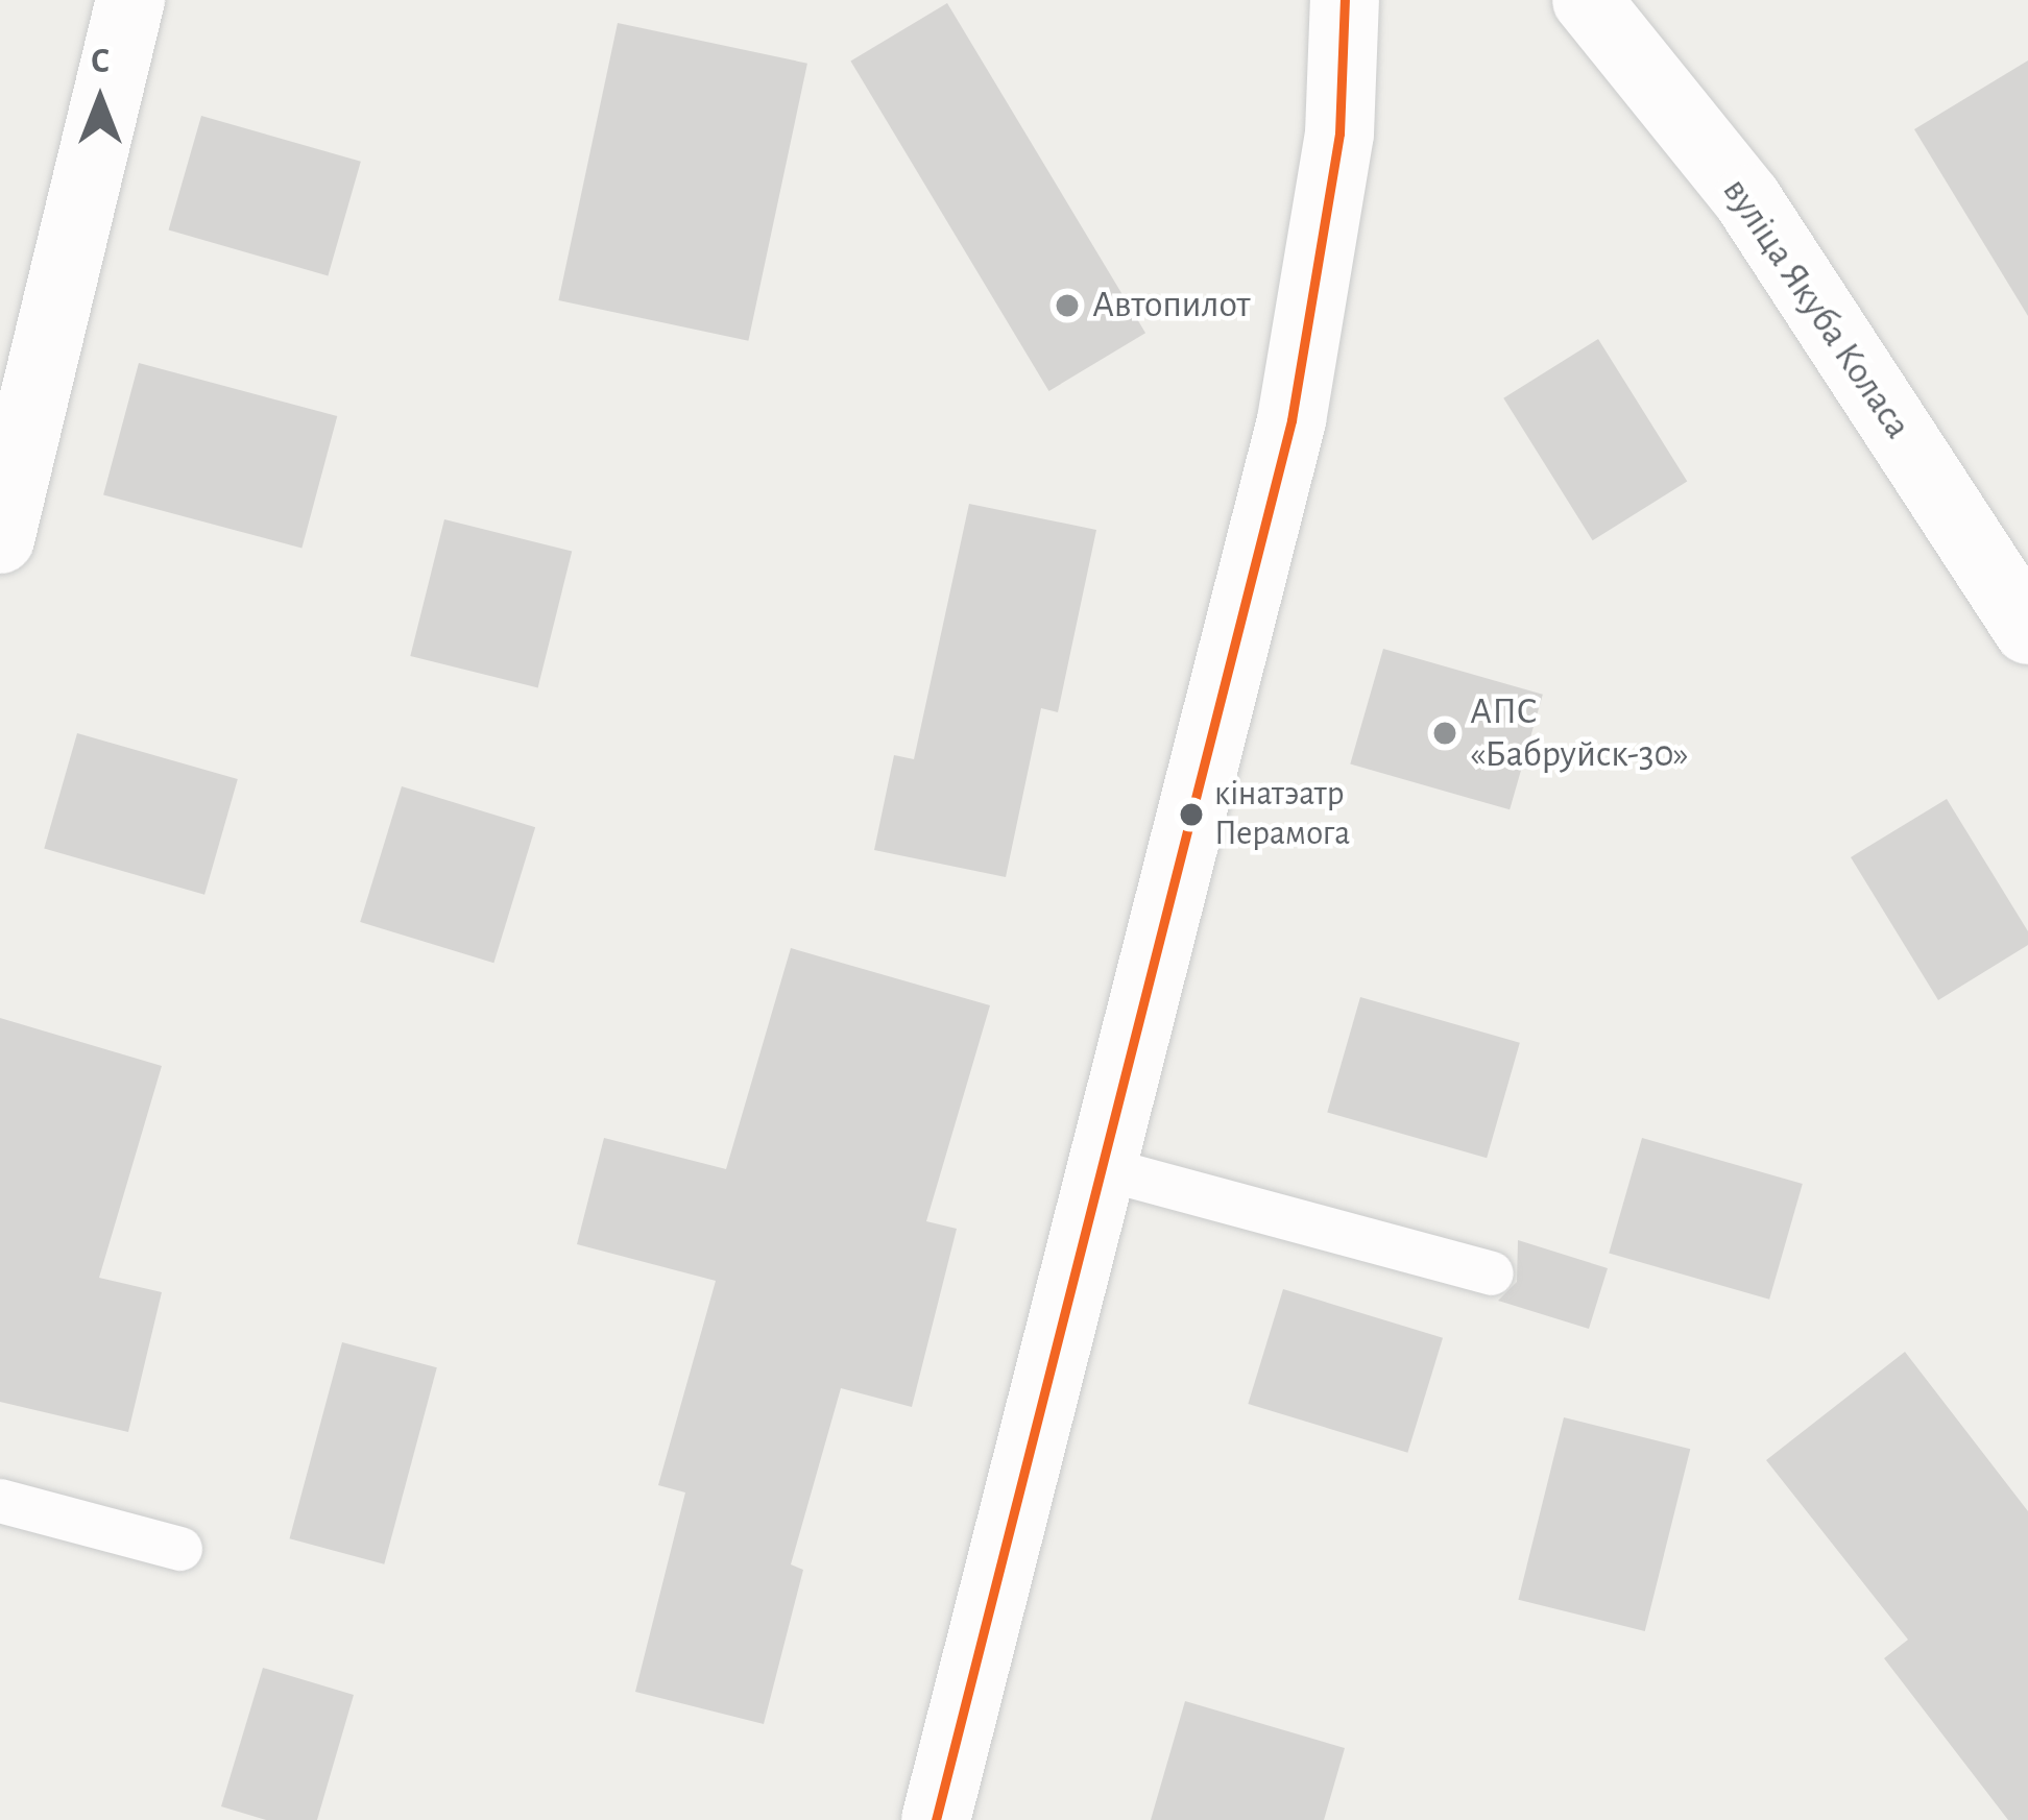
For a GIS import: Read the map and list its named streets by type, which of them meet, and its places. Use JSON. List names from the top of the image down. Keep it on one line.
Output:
{"streets":{"main road":["вуліца Якуба Коласа"]},"places":["Автопилот","АПС «Бабруйск-30»","кінатэатр Перамога"],"north":"top"}
